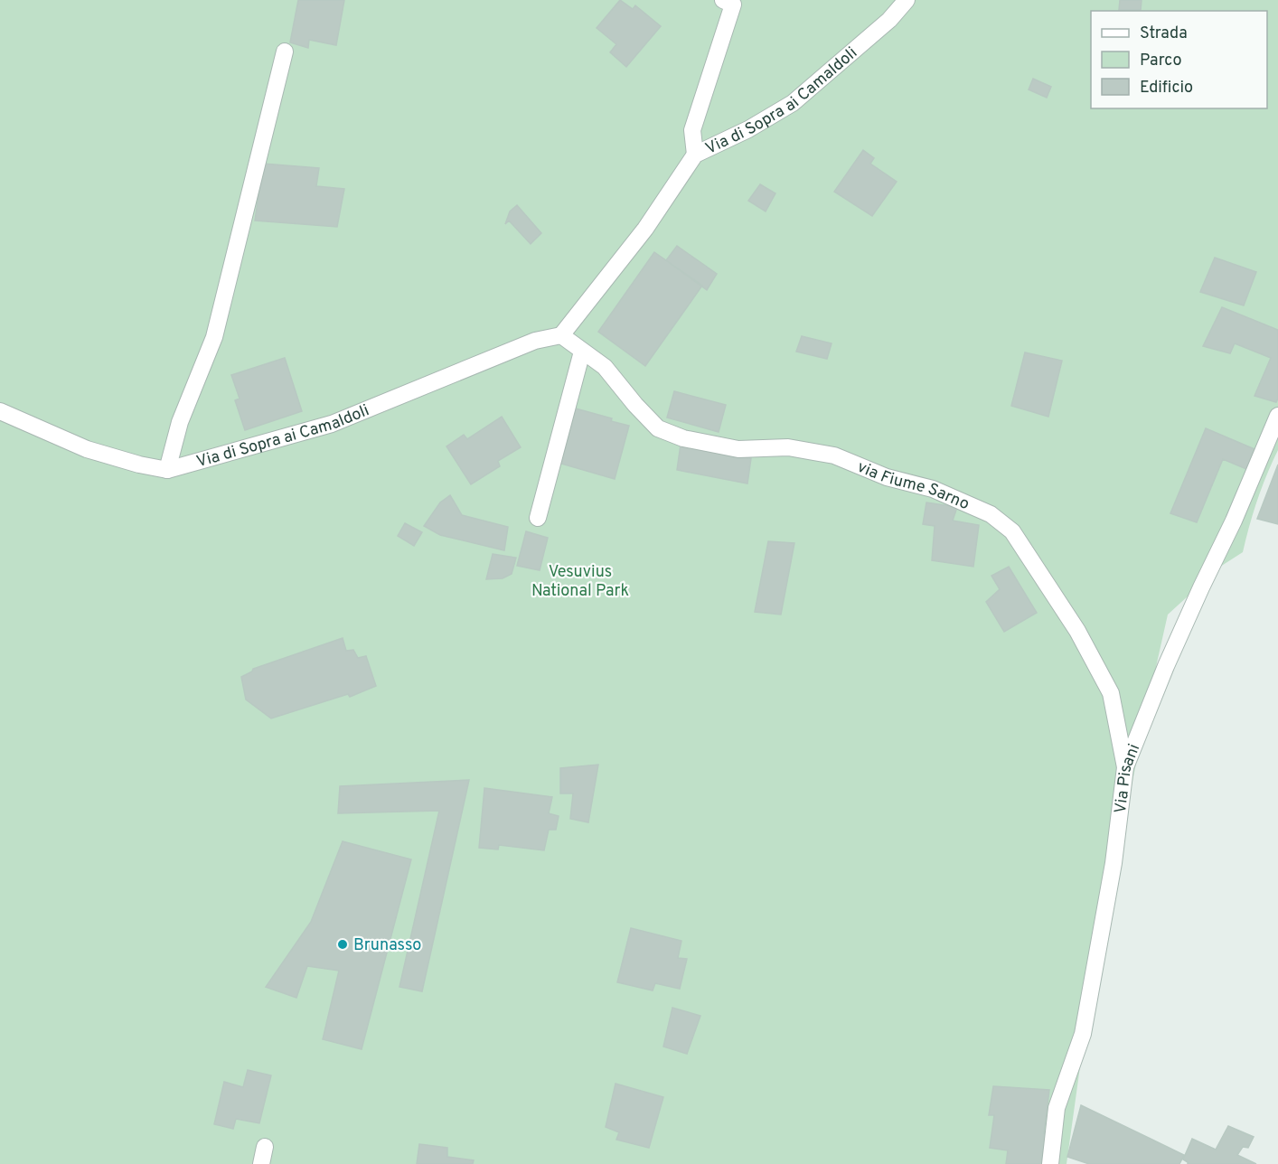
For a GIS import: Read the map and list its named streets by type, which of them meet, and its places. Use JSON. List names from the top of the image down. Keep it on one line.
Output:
{"streets":{"street":["Via di Sopra ai Camaldoli","via Fiume Sarno","Via Pisani"]},"crossings":[["via Fiume Sarno","Via Pisani"]],"parks":["Vesuvius National Park"],"places":["Brunasso"],"legend":["Strada","Parco","Edificio"]}
